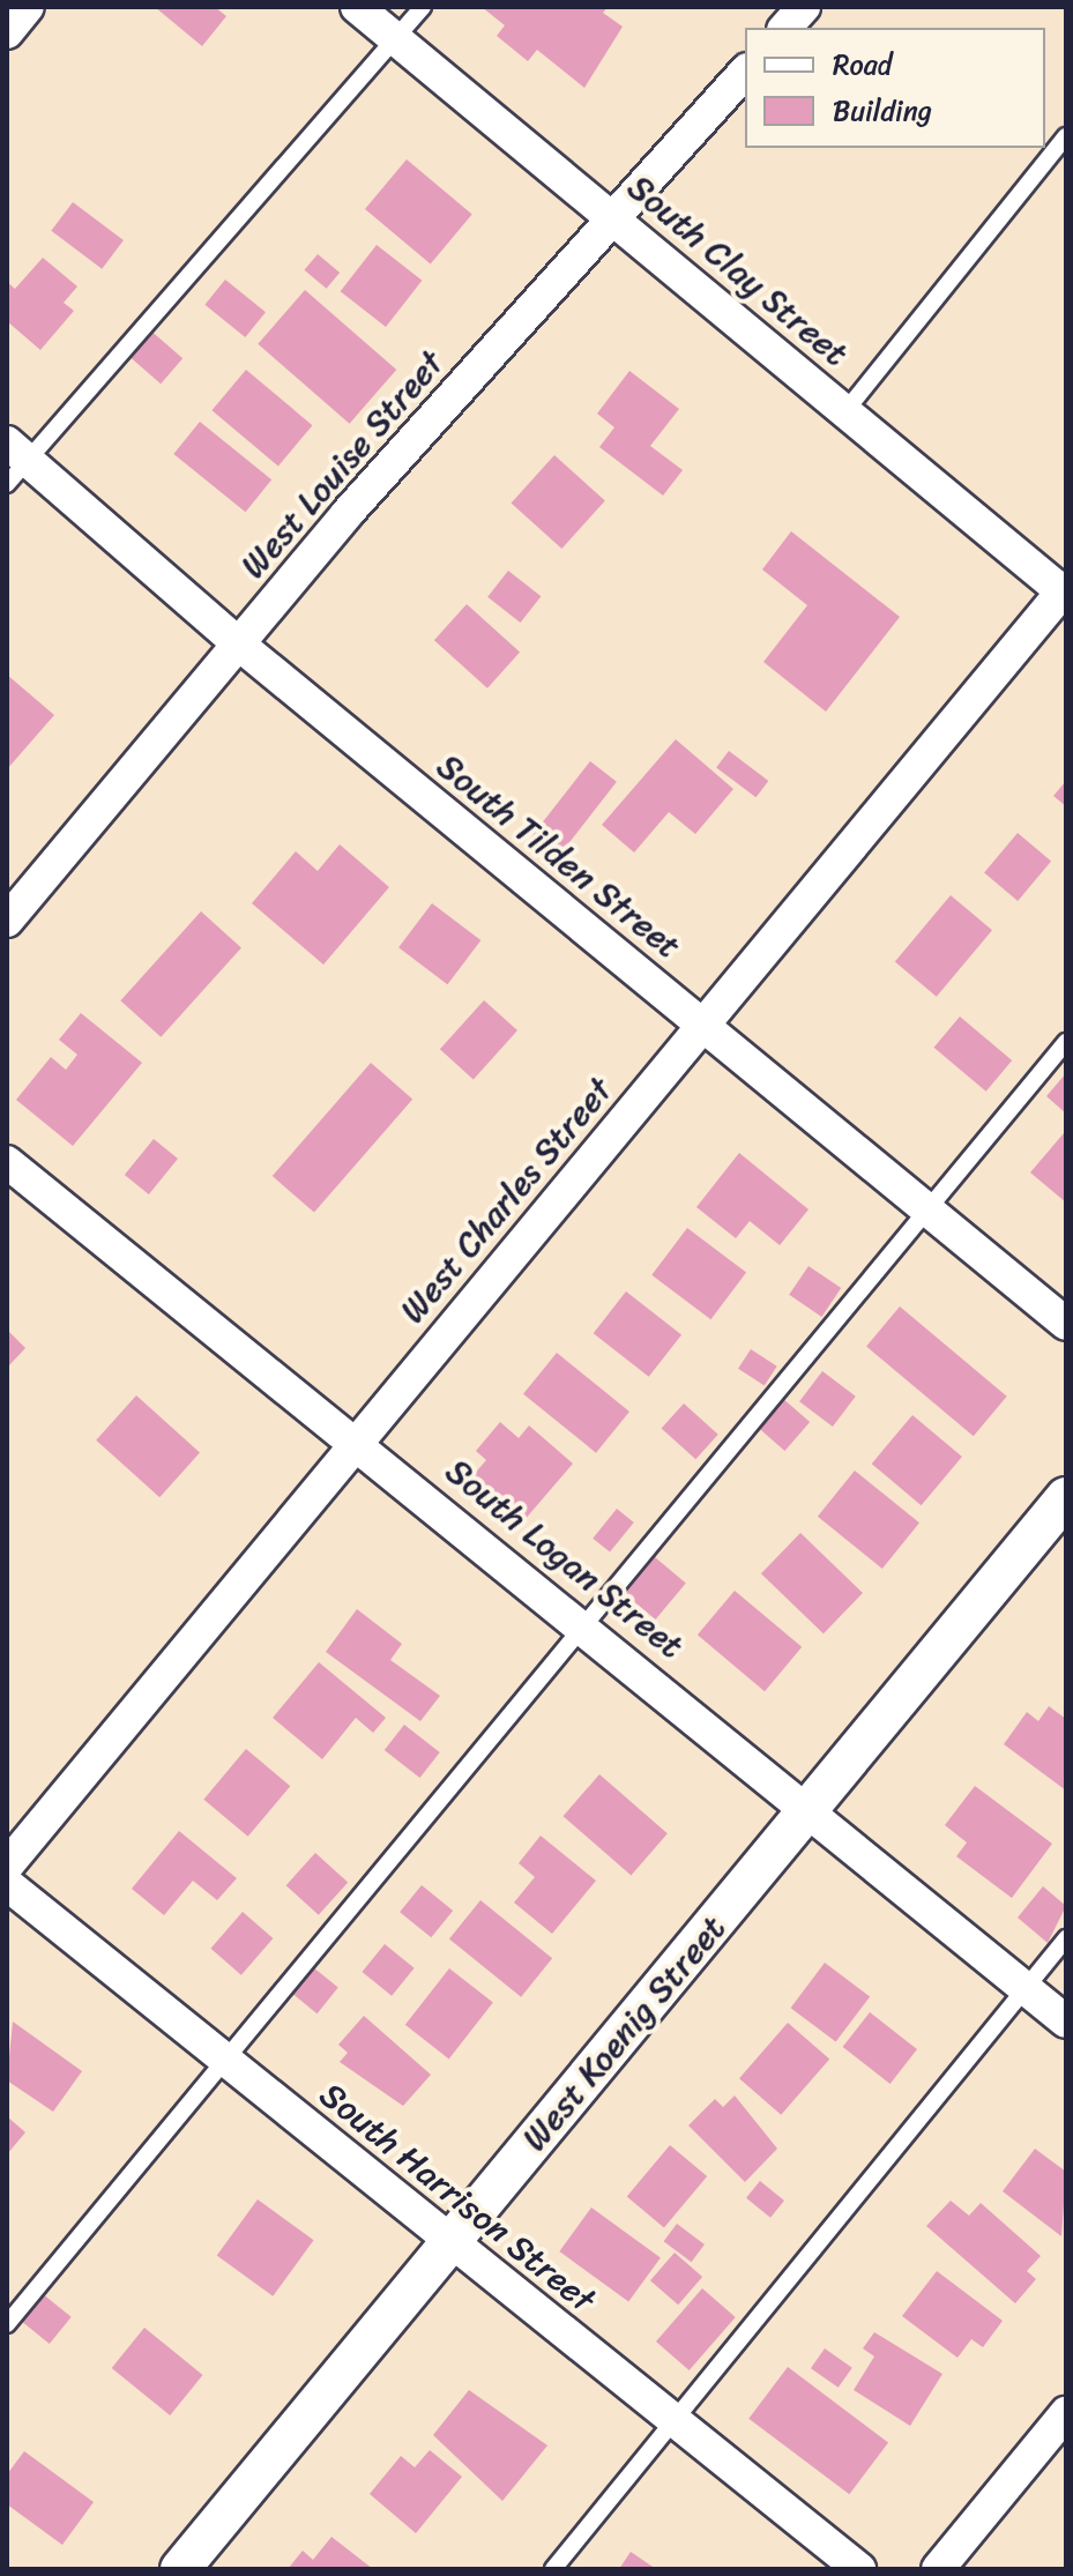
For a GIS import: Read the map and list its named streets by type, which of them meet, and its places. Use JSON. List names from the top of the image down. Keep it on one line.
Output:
{"streets":{"street":["South Clay Street","West Louise Street","South Tilden Street","West Charles Street","South Logan Street","West Koenig Street","South Harrison Street"]},"crossings":[["South Clay Street","West Louise Street"],["South Clay Street","West Charles Street"],["West Louise Street","South Tilden Street"],["South Tilden Street","West Charles Street"],["West Charles Street","South Logan Street"],["South Logan Street","West Koenig Street"],["West Koenig Street","South Harrison Street"]],"legend":["Road","Building"]}
